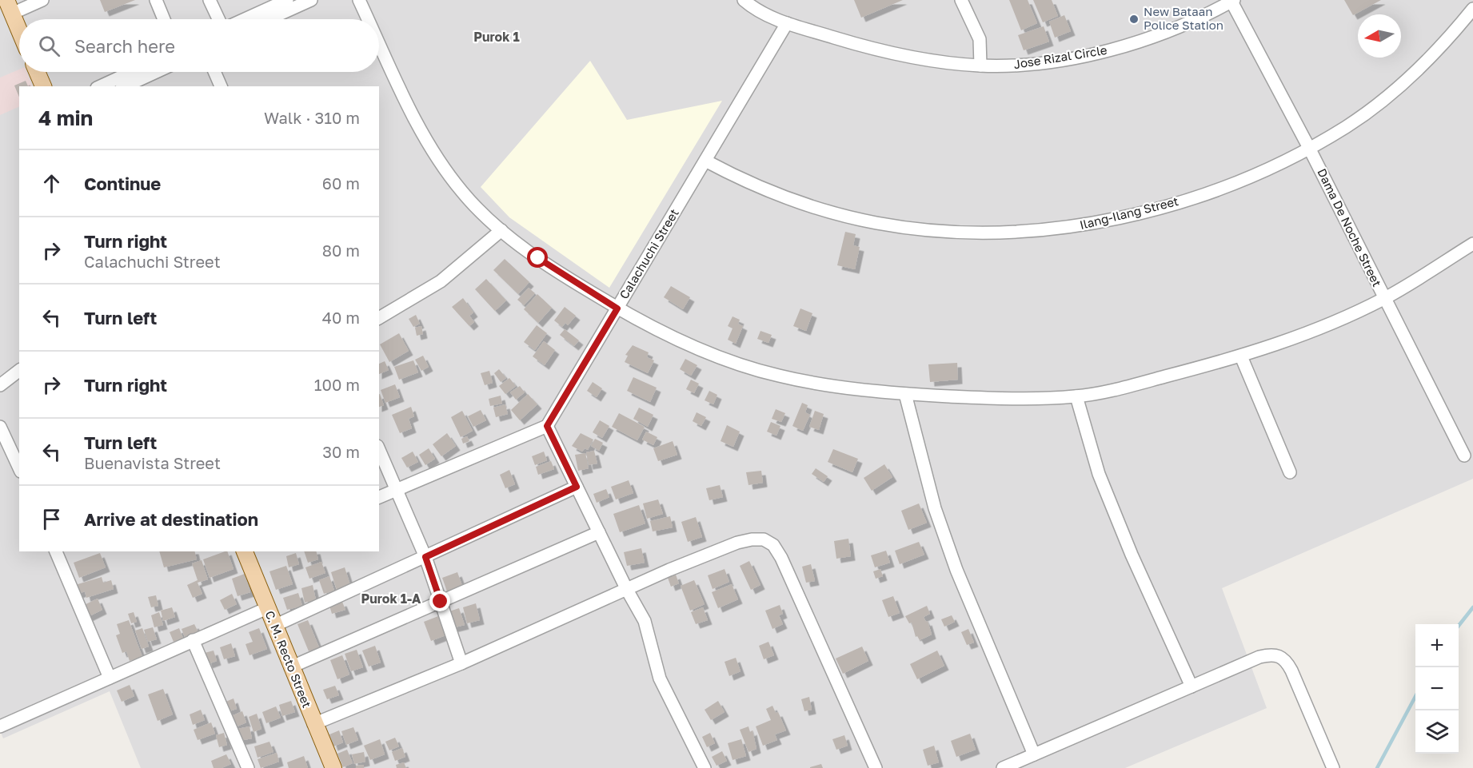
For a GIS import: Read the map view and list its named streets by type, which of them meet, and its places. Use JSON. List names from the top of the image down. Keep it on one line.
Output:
{"streets":{"main road":["C. M. Recto Street"],"street":["Jose Rizal Circle","Ilang-Ilang Street","Dama De Noche Street","Calachuchi Street"]},"crossings":[["Jose Rizal Circle","Dama De Noche Street"],["Jose Rizal Circle","Calachuchi Street"],["Ilang-Ilang Street","Dama De Noche Street"],["Ilang-Ilang Street","Calachuchi Street"]],"districts":["Purok 1","Purok 1-A"],"places":["New Bataan Police Station"],"north":"left","page":{"search":"Search here","heading":["4 min","Walk · 310 m"],"list":[["Continue","60 m"],["Turn right","Calachuchi Street","80 m"],["Turn left","40 m"],["Turn right","100 m"],["Turn left","Buenavista Street","30 m"],"Arrive at destination"],"map_buttons":["+","−"]}}
